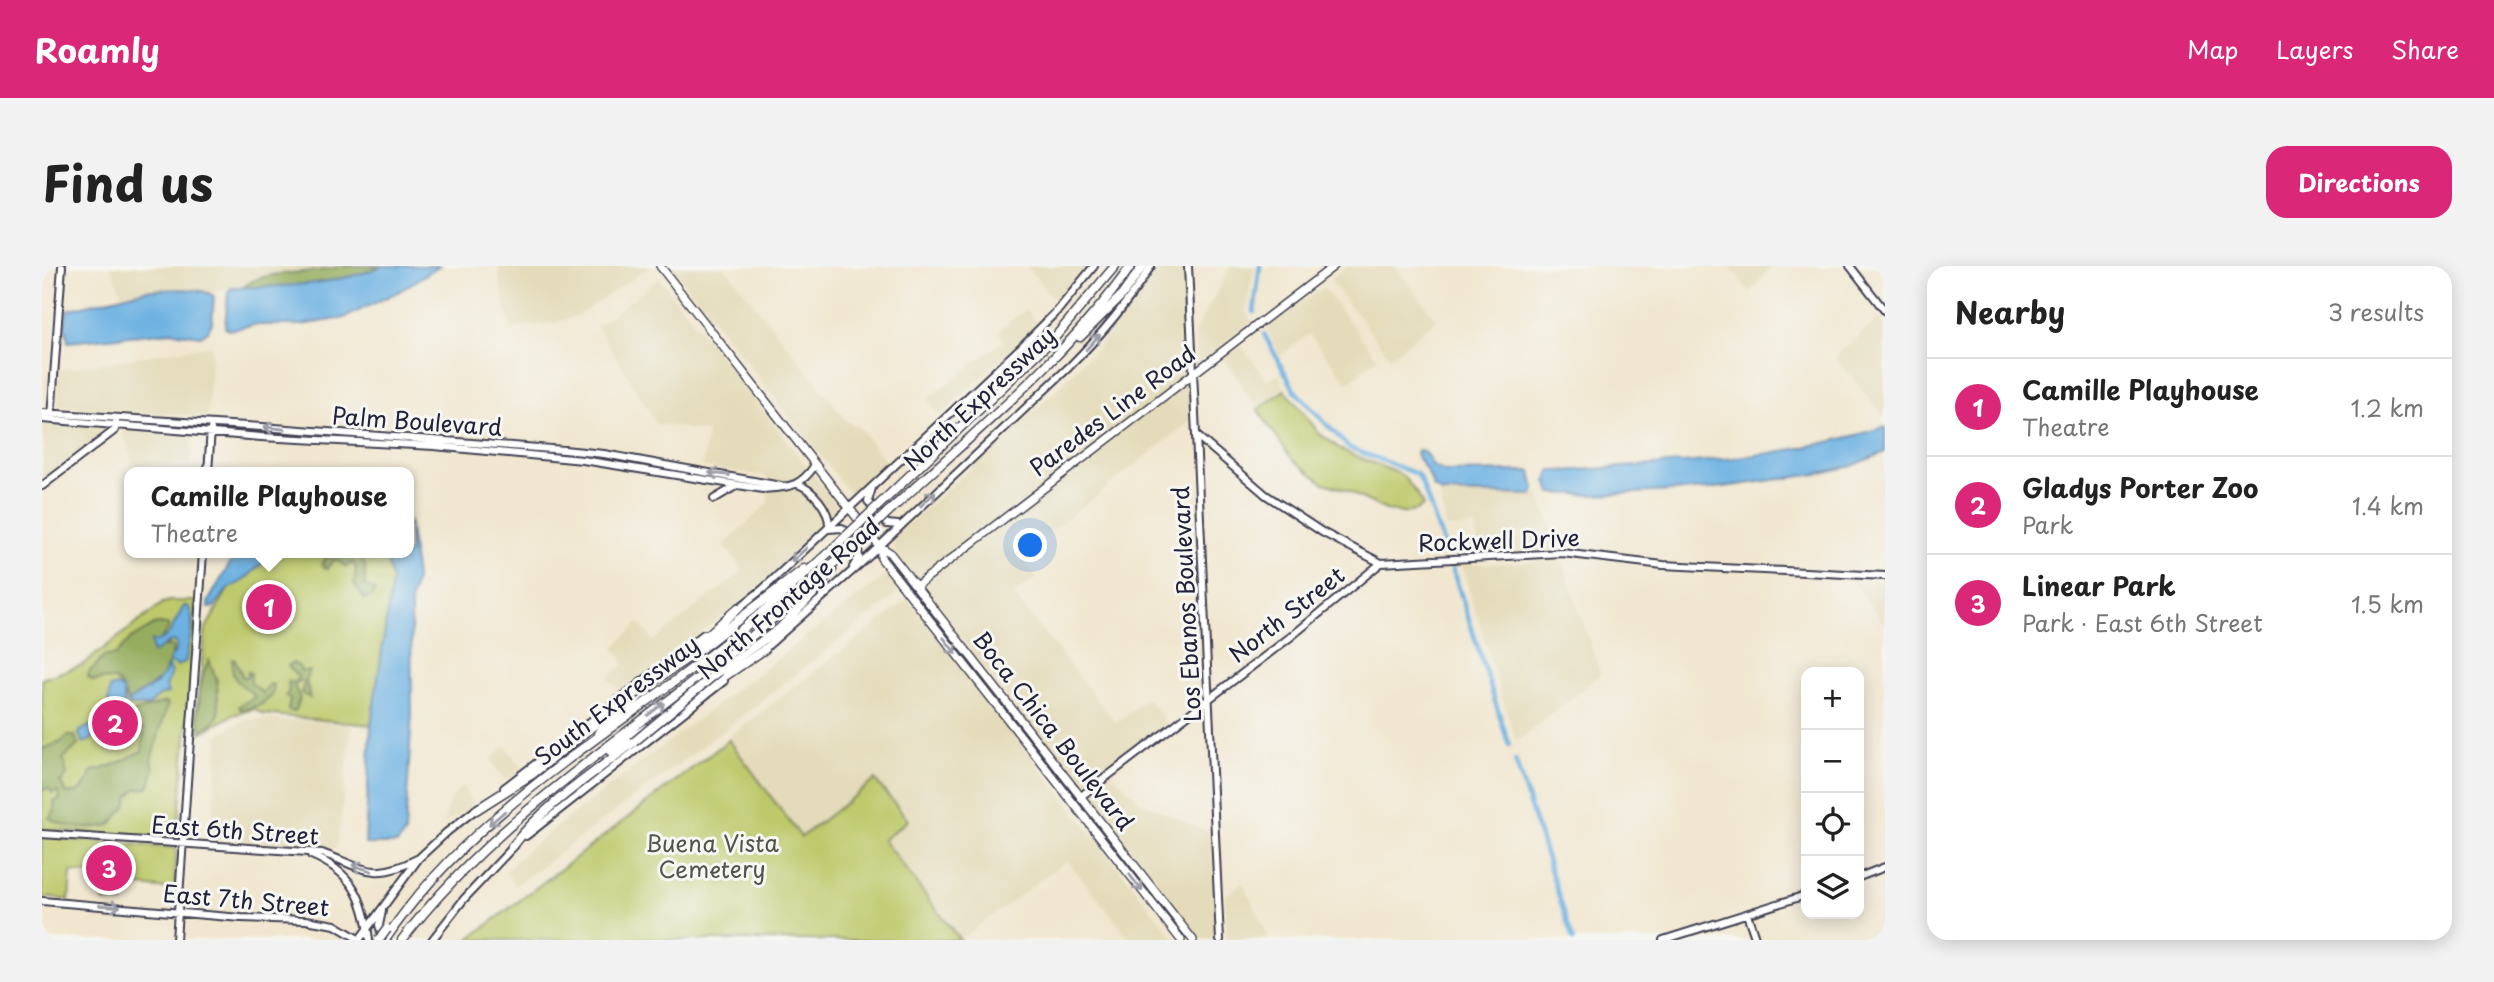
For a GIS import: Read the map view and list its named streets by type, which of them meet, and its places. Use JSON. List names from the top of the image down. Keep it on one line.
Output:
{"streets":{"highway":["North Expressway","South Expressway"],"main road":["Paredes Line Road","Palm Boulevard","Rockwell Drive","North Frontage Road","Los Ebanos Boulevard","North Street","Boca Chica Boulevard","East 6th Street","East 7th Street"]},"crossings":[["North Expressway","South Expressway"],["North Expressway","Boca Chica Boulevard"],["Paredes Line Road","Los Ebanos Boulevard"],["Paredes Line Road","Boca Chica Boulevard"],["Rockwell Drive","North Street"],["North Frontage Road","Boca Chica Boulevard"],["Los Ebanos Boulevard","North Street"],["North Street","Boca Chica Boulevard"],["South Expressway","Boca Chica Boulevard"],["South Expressway","East 6th Street"],["South Expressway","East 7th Street"]],"one_way":["East 7th Street"],"parks":["Buena Vista Cemetery"],"page":{"header":"Roamly","nav":["Map","Layers","Share"],"title":"Find us","buttons":"Directions","heading":["Nearby","3 results"],"list":[{"mark":"1","name":"Camille Playhouse","note":"Theatre","value":"1.2 km"},{"mark":"2","name":"Gladys Porter Zoo","note":"Park","value":"1.4 km"},{"mark":"3","name":"Linear Park","note":"Park · East 6th Street","value":"1.5 km"}],"popup":["Camille Playhouse","Theatre"],"pins":["1","2","3"],"map_buttons":["+","−"]}}
